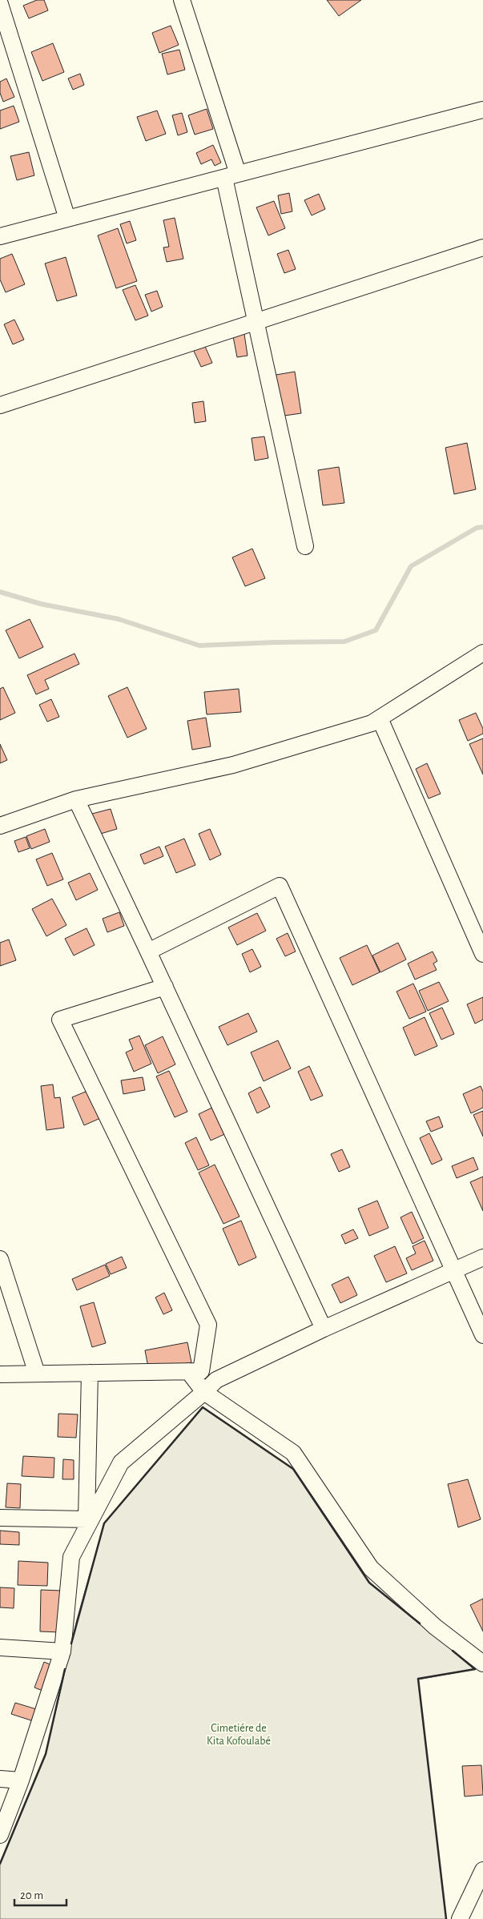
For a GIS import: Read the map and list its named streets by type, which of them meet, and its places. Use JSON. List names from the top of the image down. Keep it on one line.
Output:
{"parks":["Cimetiére de Kita Kofoulabé"],"scale_bar":"20 m"}
